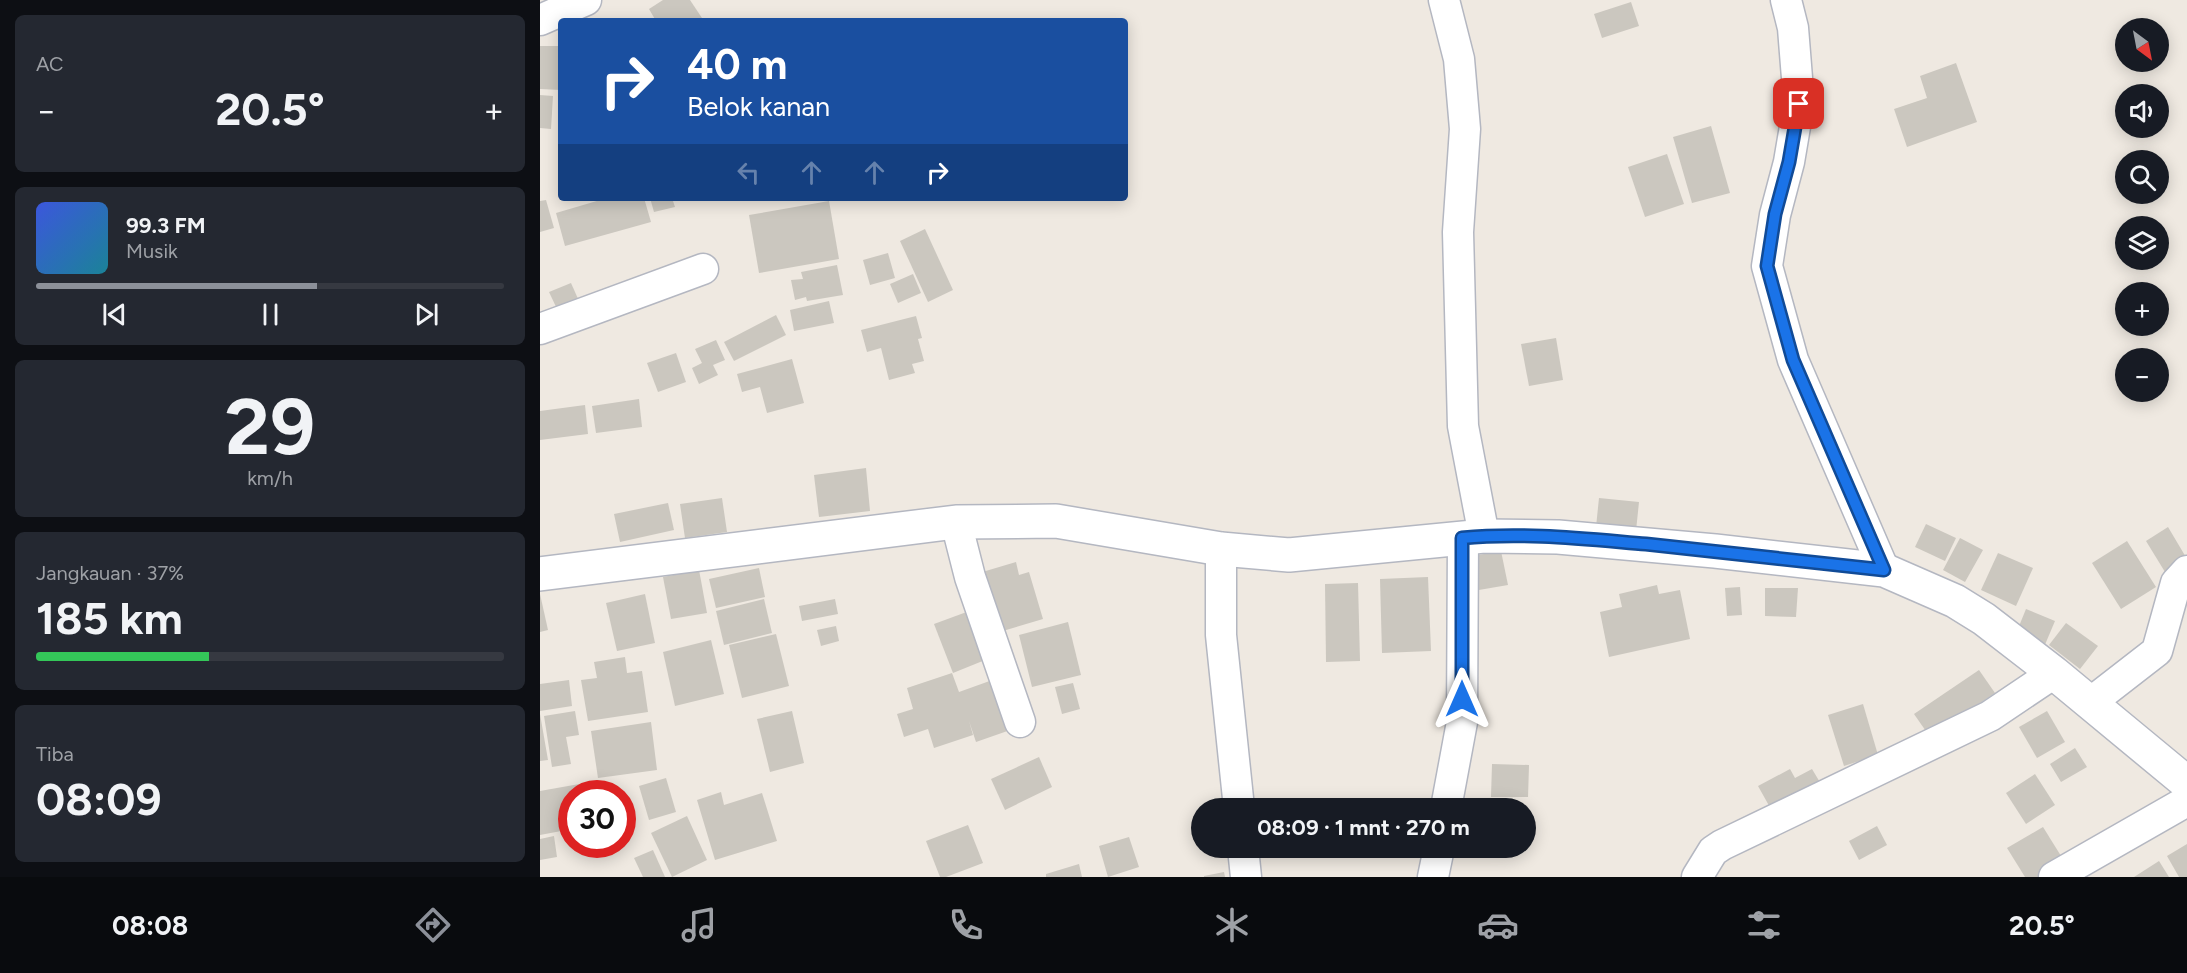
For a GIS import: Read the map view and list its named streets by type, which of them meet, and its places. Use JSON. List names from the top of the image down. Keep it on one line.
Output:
{"north":"bottom right","page":{"tile":["AC",["29","km/h"],["Jangkauan · 37%","185 km"],["Tiba","08:09"]],"map_buttons":["+","−"],"turn":["40 m","Belok kanan"],"heat":["−","20.5°","+"],"song":["99.3 FM","Musik"],"limit":"30","trip":"08:09 · 1 mnt · 270 m","tabs":["08:08","20.5°"]}}
